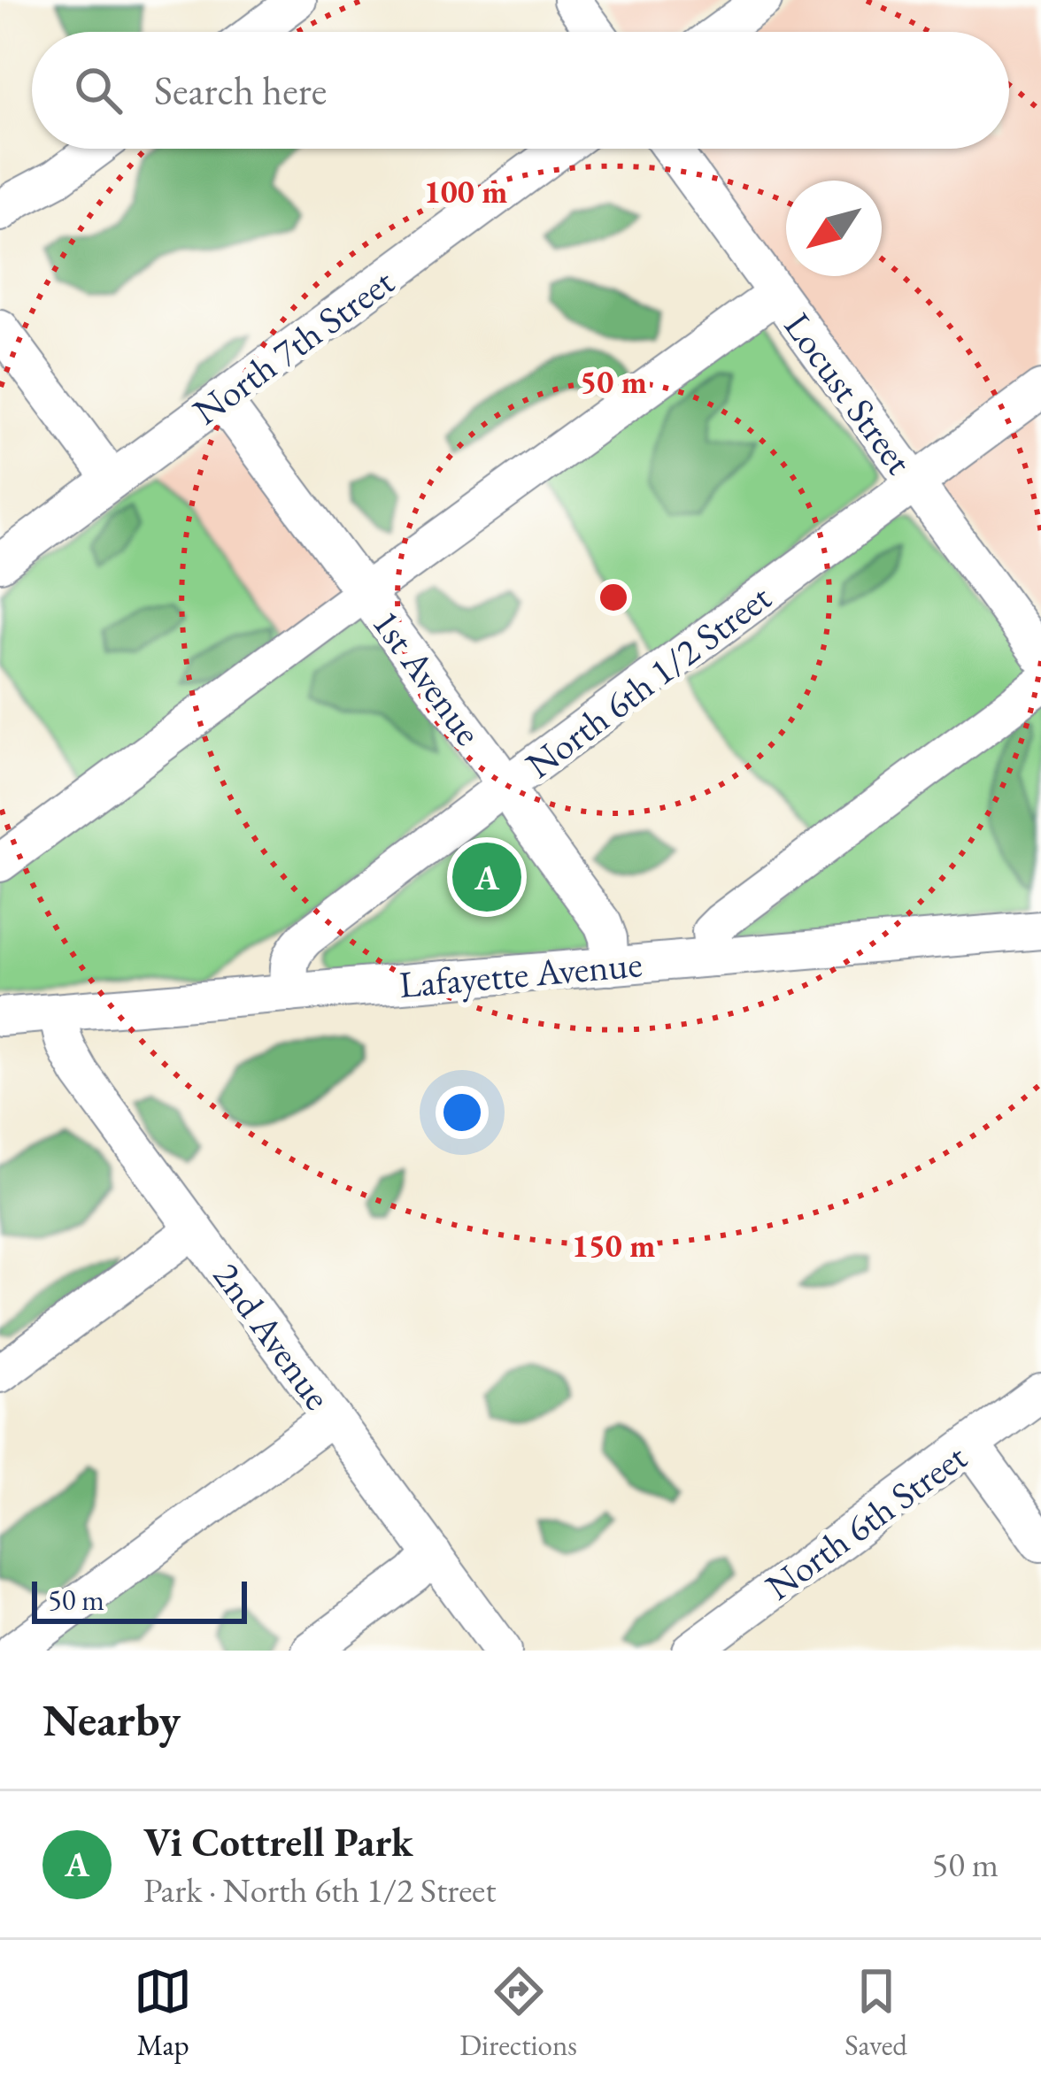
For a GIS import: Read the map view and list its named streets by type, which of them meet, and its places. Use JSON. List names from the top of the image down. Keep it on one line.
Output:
{"streets":{"street":["North 7th Street","Locust Street","1st Avenue","North 6th 1/2 Street","Lafayette Avenue","2nd Avenue","North 6th Street"]},"crossings":[["North 7th Street","1st Avenue"],["Locust Street","North 6th 1/2 Street"],["1st Avenue","North 6th 1/2 Street"],["1st Avenue","Lafayette Avenue"],["North 6th 1/2 Street","Lafayette Avenue"],["Lafayette Avenue","2nd Avenue"]],"scale_bar":"50 m","north":"bottom left","page":{"search":"Search here","pins":"A","scale":"50 m","heading":"Nearby","list":[{"mark":"A","name":"Vi Cottrell Park","note":"Park · North 6th 1/2 Street","value":"50 m"}],"nav":["Map","Directions","Saved"]},"rings":["100 m","50 m","150 m"]}
